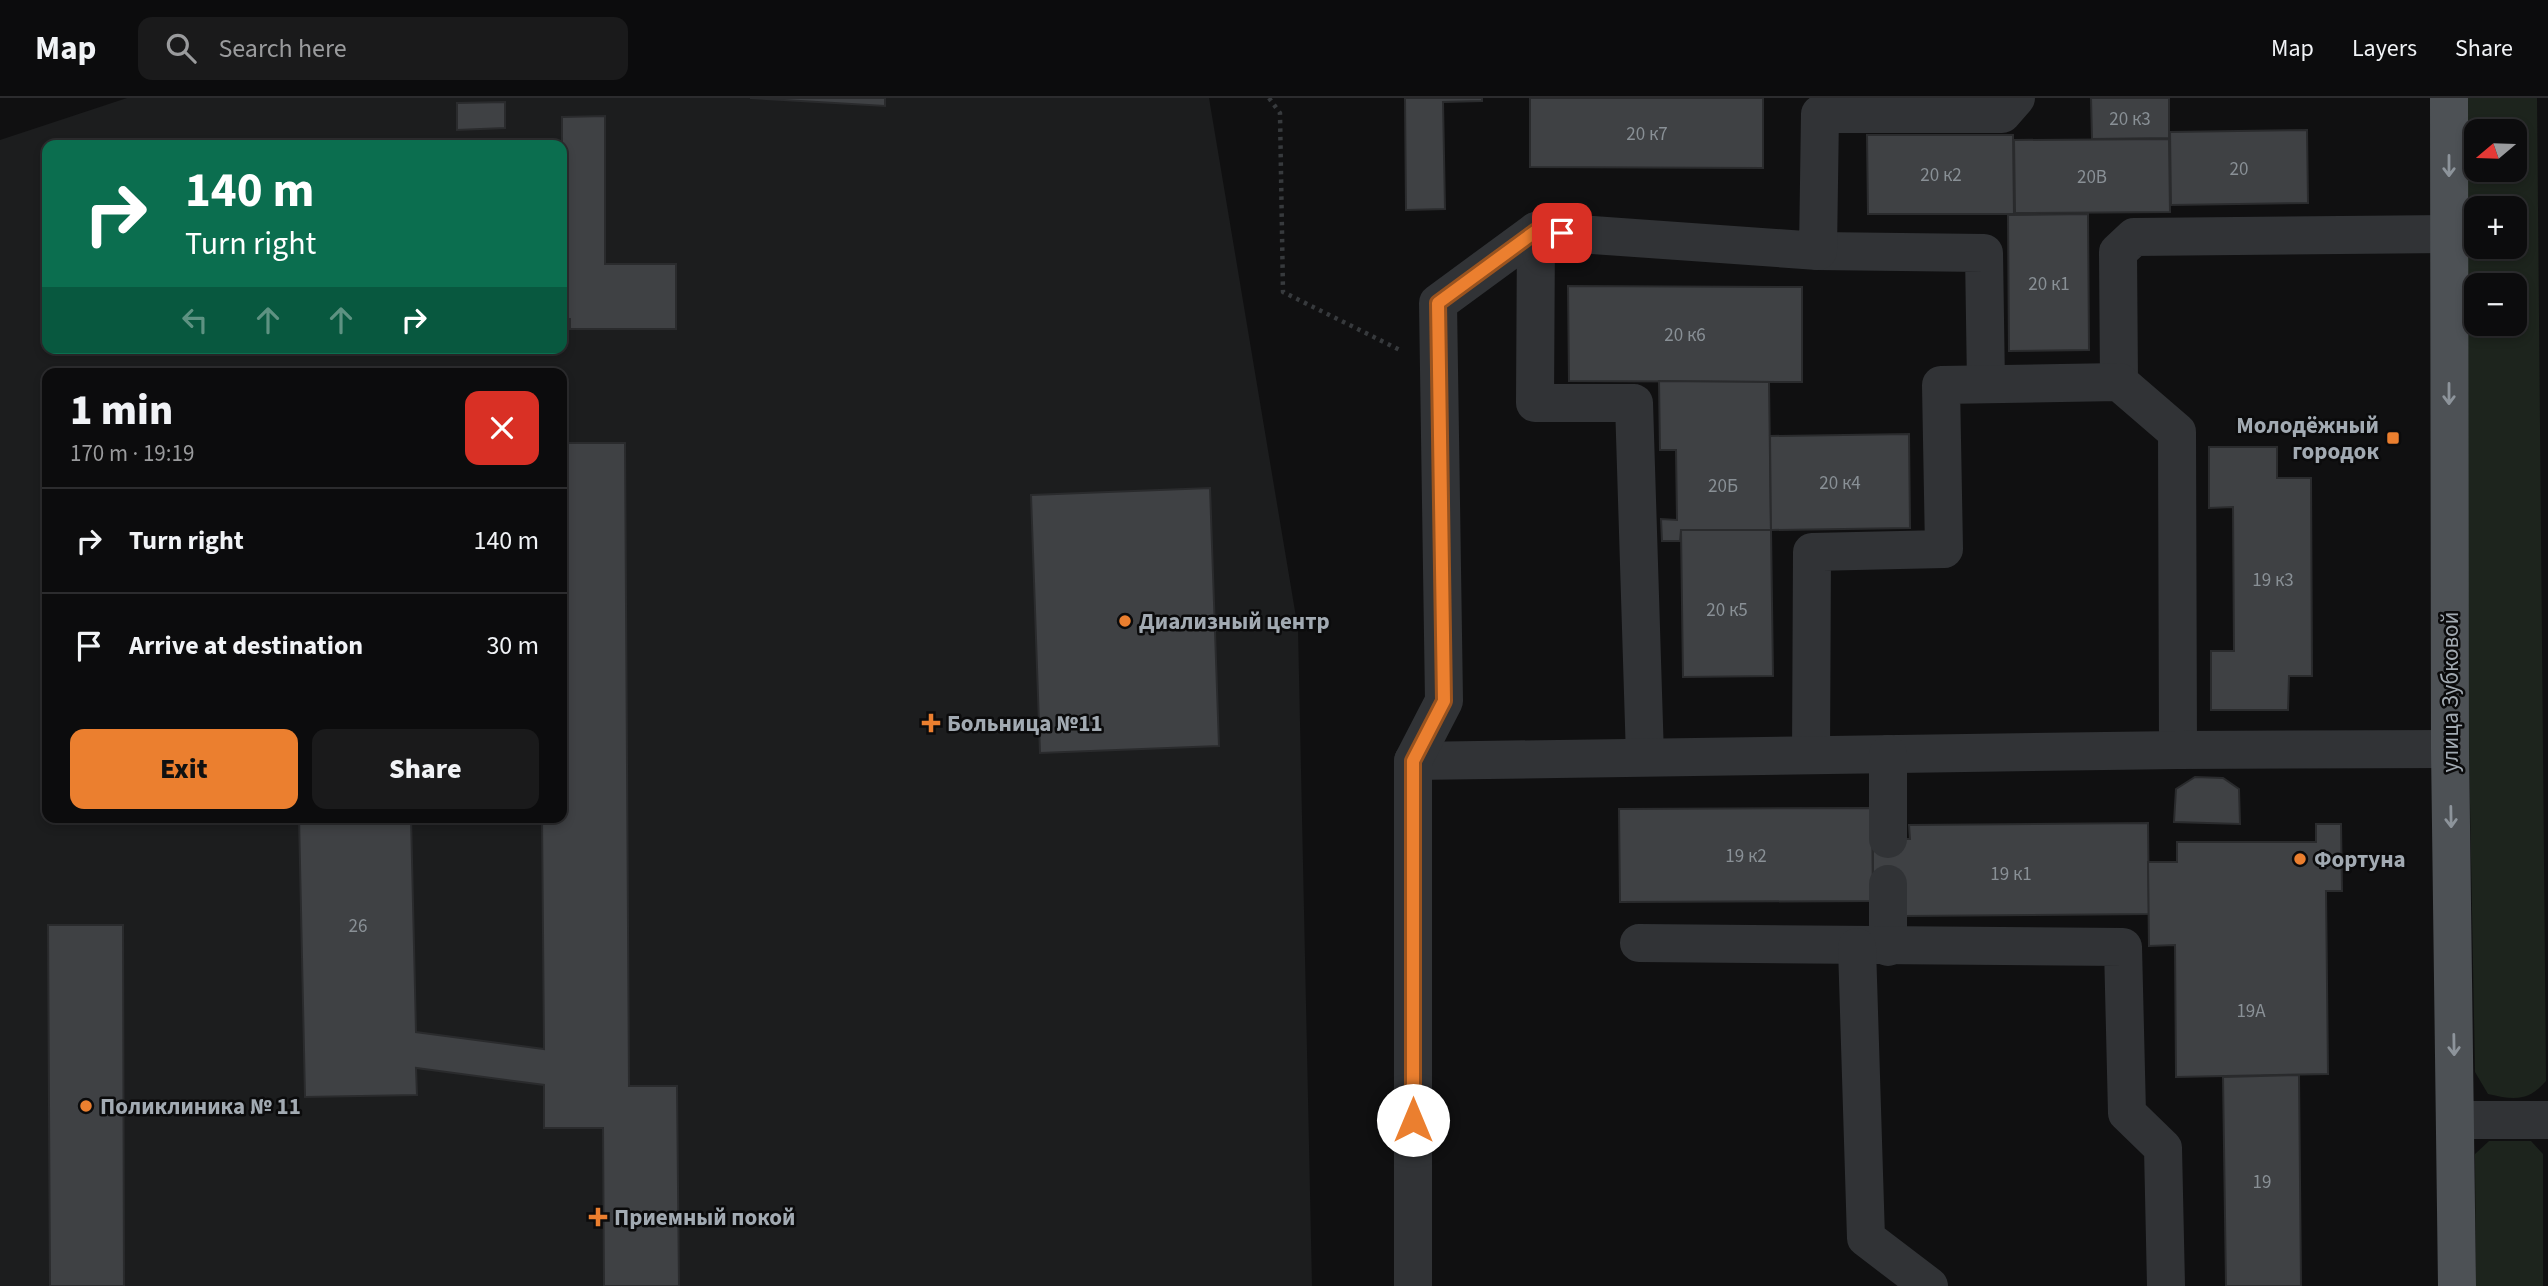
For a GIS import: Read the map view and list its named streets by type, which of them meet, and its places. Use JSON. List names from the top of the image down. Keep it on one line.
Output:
{"streets":{"main road":["улица Зубковой"]},"one_way":["улица Зубковой"],"places":{"transit":["Молодёжный городок"],"other":["Диализный центр","Фортуна","Поликлиника № 11"],"health":["Больница №11","Приемный покой"]},"house_numbers":["20 к3","20 к7","20","20 к2","20В","20 к1","20 к6","20 к4","20Б","19 к3","20 к5","19 к2","19 к1","26","19А","19"],"north":"left","page":{"header":"Map","search":"Search here","nav":["Map","Layers","Share"],"map_buttons":["+","−"],"turn":["140 m","Turn right"],"heading":["1 min","170 m · 19:19"],"list":[{"name":"Turn right","value":"140 m"},{"name":"Arrive at destination","value":"30 m"}],"buttons":["Exit","Share"]}}
